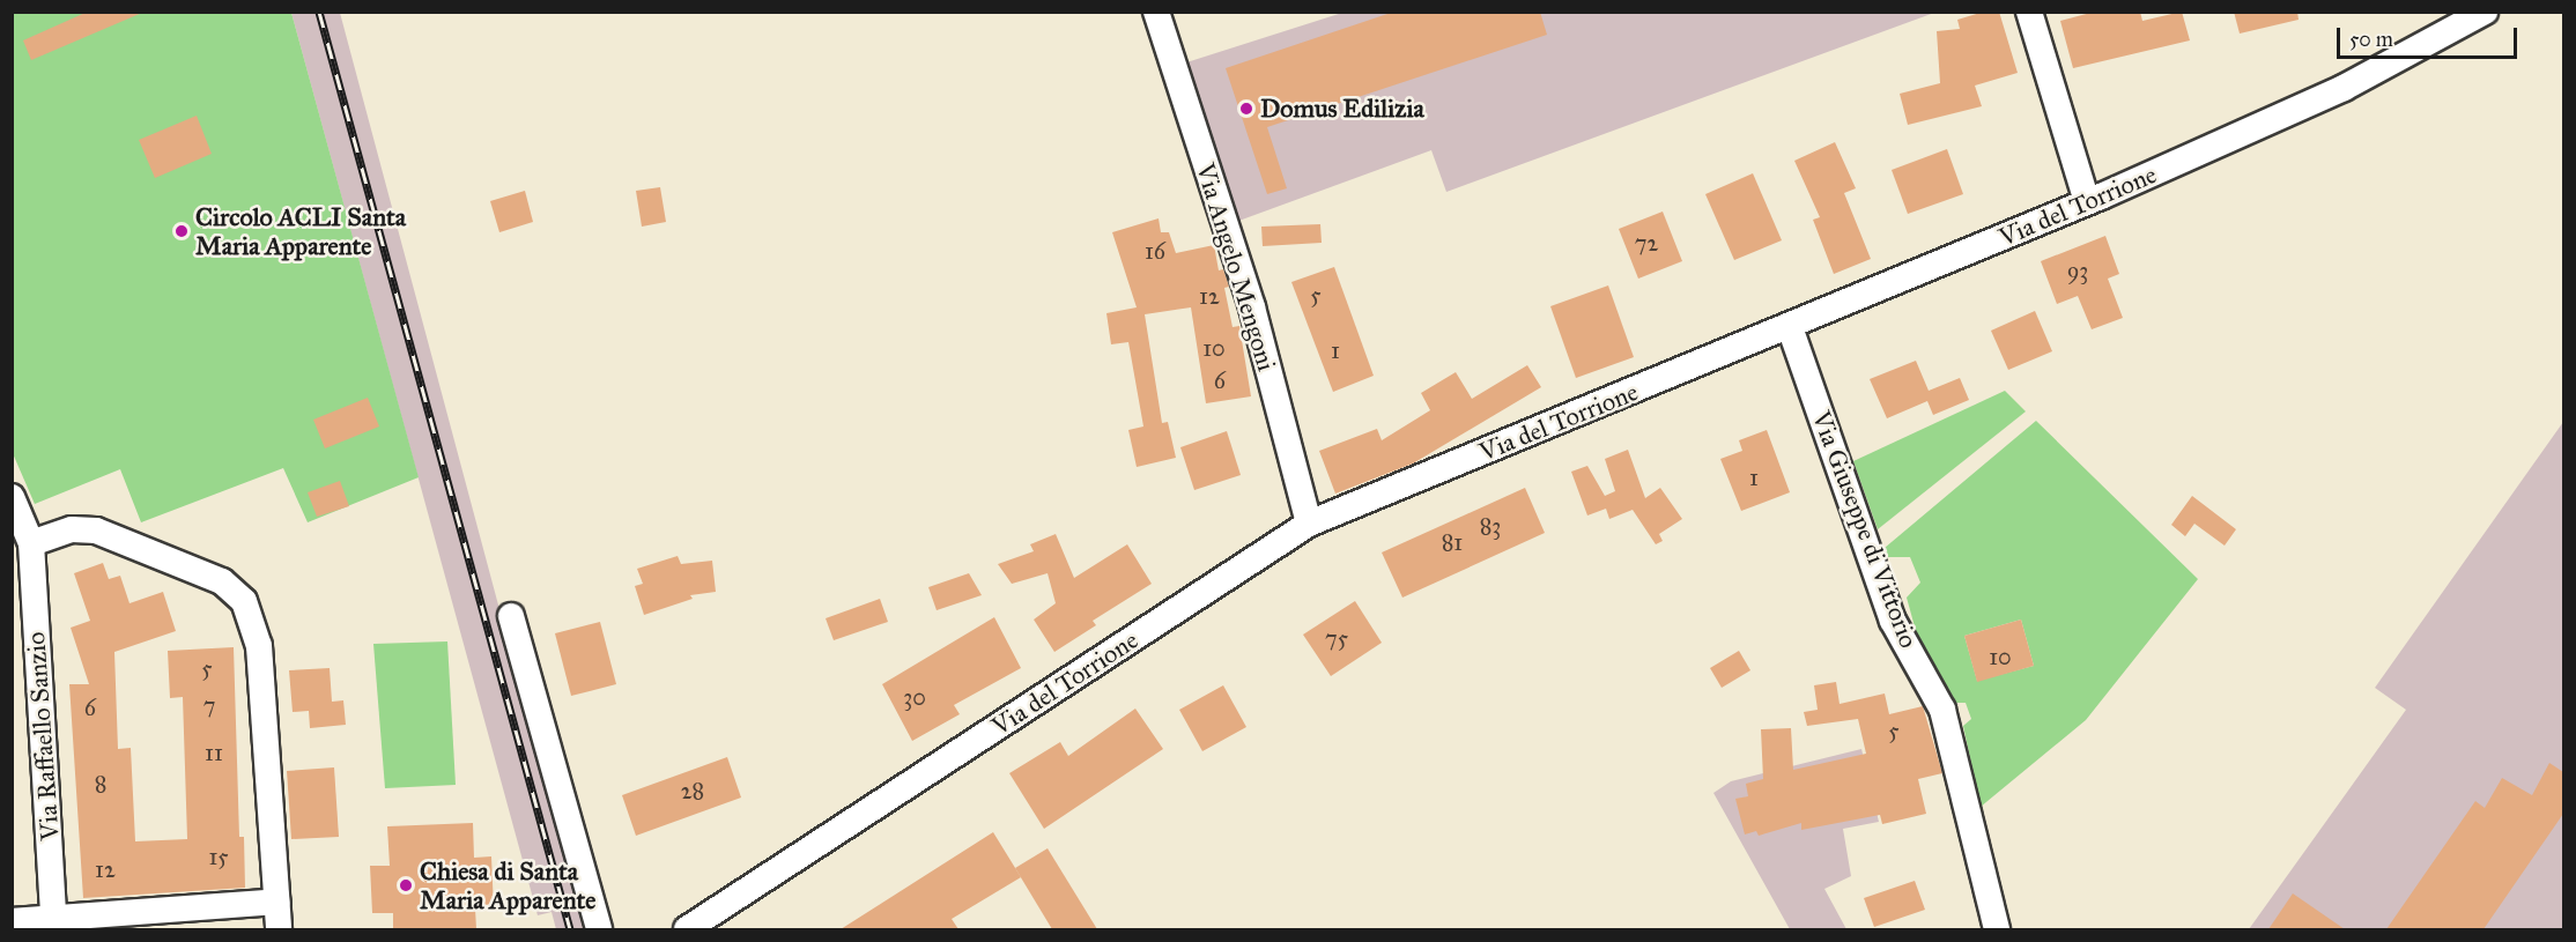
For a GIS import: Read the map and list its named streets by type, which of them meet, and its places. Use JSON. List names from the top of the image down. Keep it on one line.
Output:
{"streets":{"street":["Via del Torrione","Via Angelo Mengoni","Via Giuseppe di Vittorio","Via Raffaello Sanzio"]},"crossings":[["Via del Torrione","Via Angelo Mengoni"],["Via del Torrione","Via Giuseppe di Vittorio"]],"places":["Domus Edilizia","Circolo ACLI Santa Maria Apparente","Chiesa di Santa Maria Apparente"],"house_numbers":["72","16","93","5","12","10","1","6","1","83","81","75","10","5","30","7","6","5","11","8","28","15","12"],"scale_bar":"50 m"}
